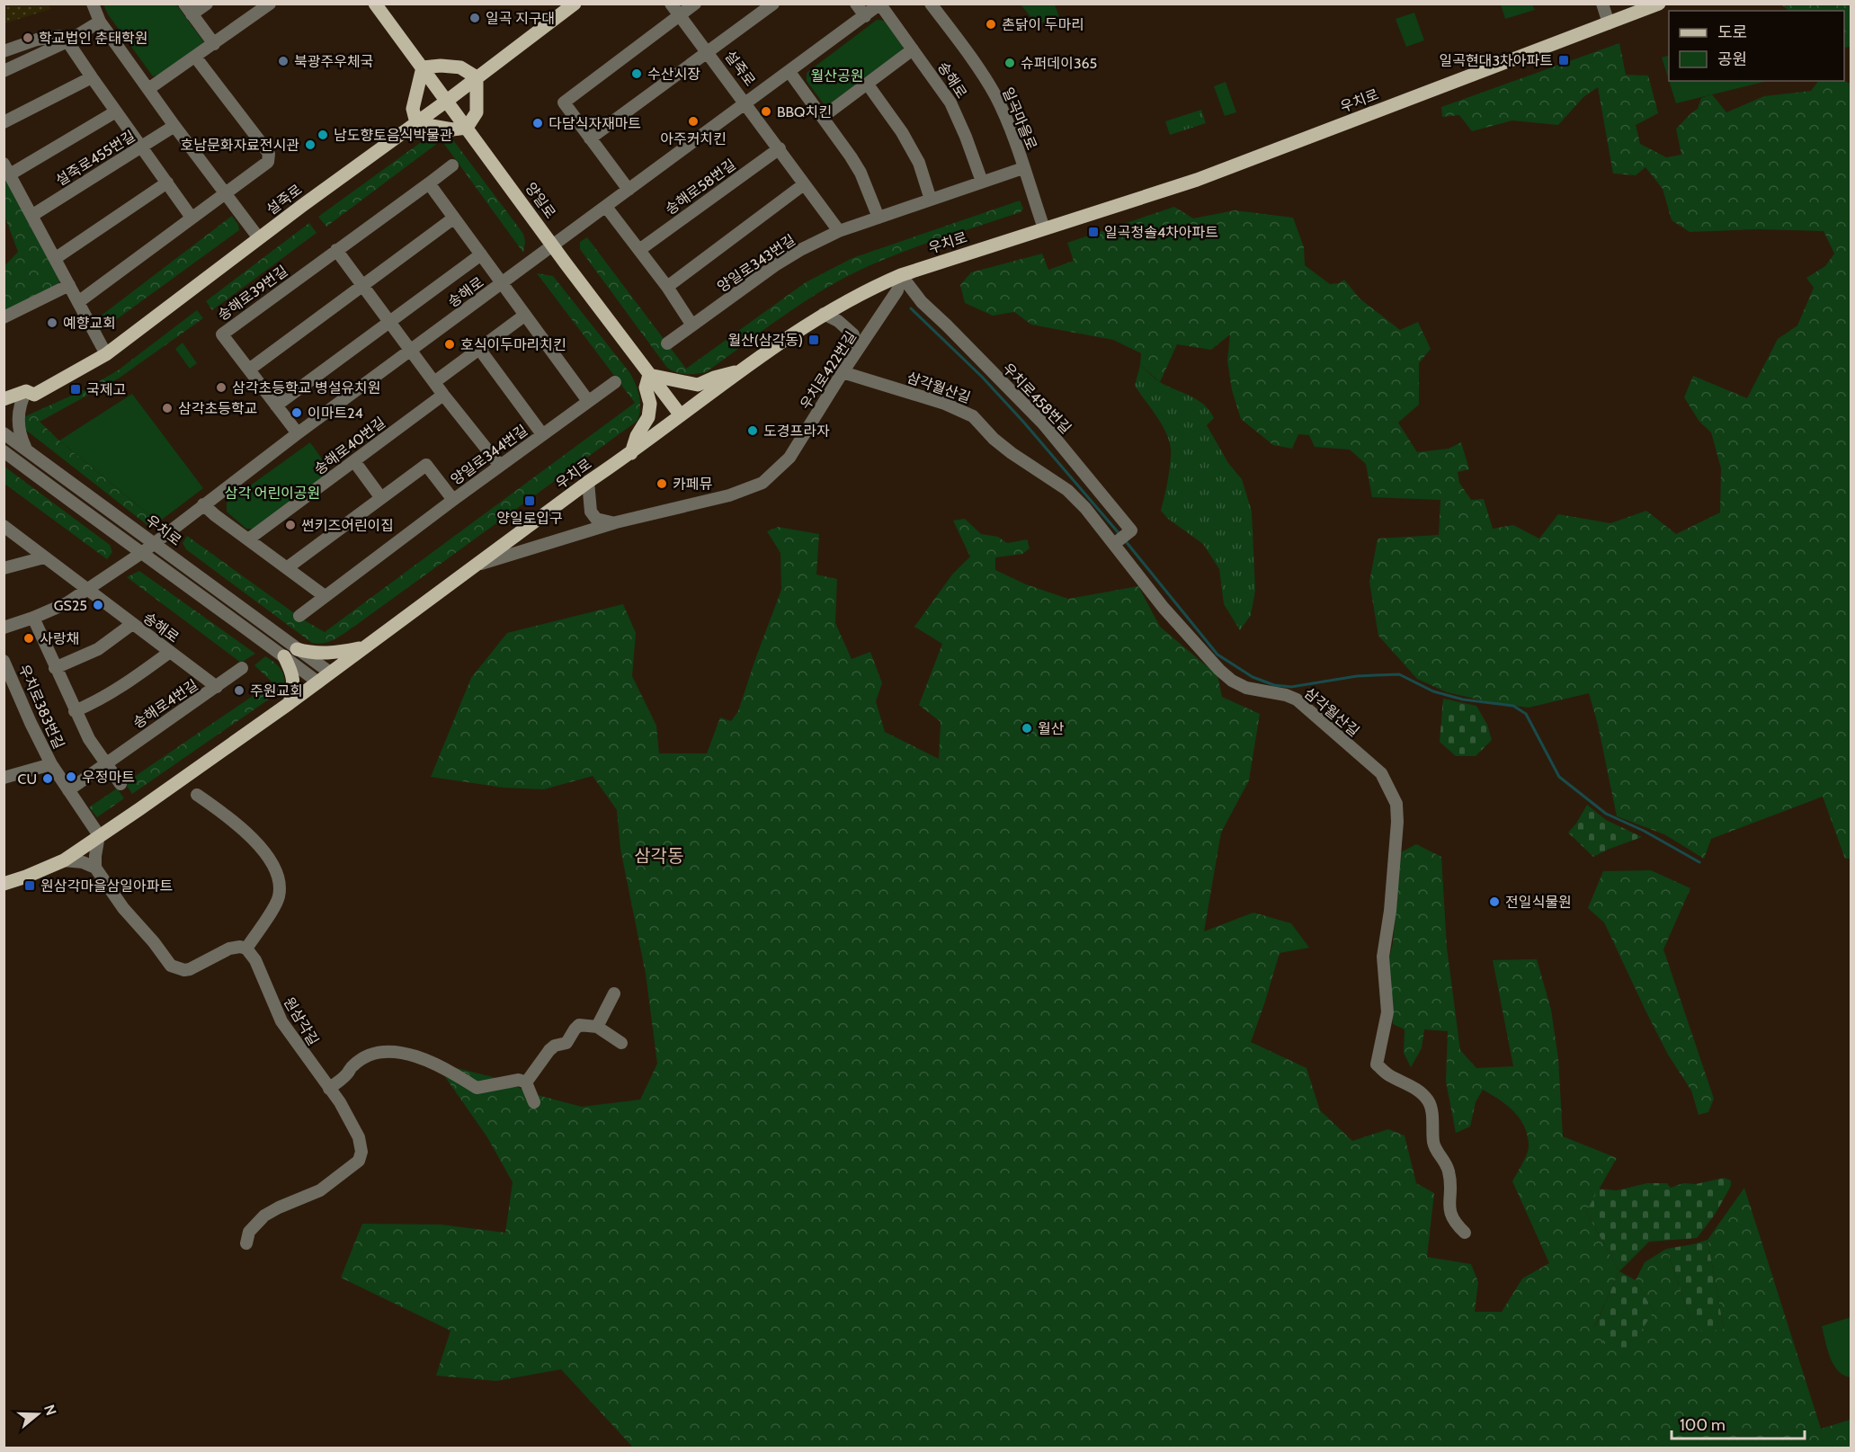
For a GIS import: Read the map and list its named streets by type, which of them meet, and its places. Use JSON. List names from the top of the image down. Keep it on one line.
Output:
{"streets":{"main road":["설죽로","우치로","양일로"],"street":["송해로","일곡마을로","설죽로455번길","송해로58번길","양일로343번길","송해로39번길","우치로422번길","삼각월산길","우치로458번길","송해로40번길","양일로344번길","송해로4번길","우치로383번길","원삼각길"]},"crossings":[["설죽로","송해로"],["설죽로","설죽로455번길"],["설죽로","양일로"],["송해로","우치로"],["송해로","양일로"],["송해로","양일로343번길"],["송해로","송해로39번길"],["송해로","송해로4번길"],["우치로","일곡마을로"],["우치로","양일로"],["우치로","우치로422번길"],["우치로","우치로458번길"],["우치로","우치로383번길"],["일곡마을로","양일로343번길"],["우치로422번길","삼각월산길"],["우치로422번길","우치로458번길"],["삼각월산길","우치로458번길"],["송해로4번길","우치로383번길"]],"districts":["삼각동"],"parks":["월산공원","삼각 어린이공원"],"places":{"other":["일곡 지구대","촌닭이 두마리","학교법인 춘태학원","북광주우체국","슈퍼데이365","수산시장","BBQ치킨","아주커치킨","다담식자재마트","남도향토음식박물관","호남문화자료전시관","예향교회","호식이두마리치킨","삼각초등학교 병설유치원","삼각초등학교","이마트24","도경프라자","카페뮤","썬키즈어린이집","GS25","사랑채","주원교회","월산","우정마트","CU","전일식물원"],"transit":["일곡현대3차아파트","일곡청솔4차아파트","월산(삼각동)","국제고","양일로입구","원삼각마을삼일아파트"]},"legend":["도로","공원"],"scale_bar":"100 m","north":"right"}
